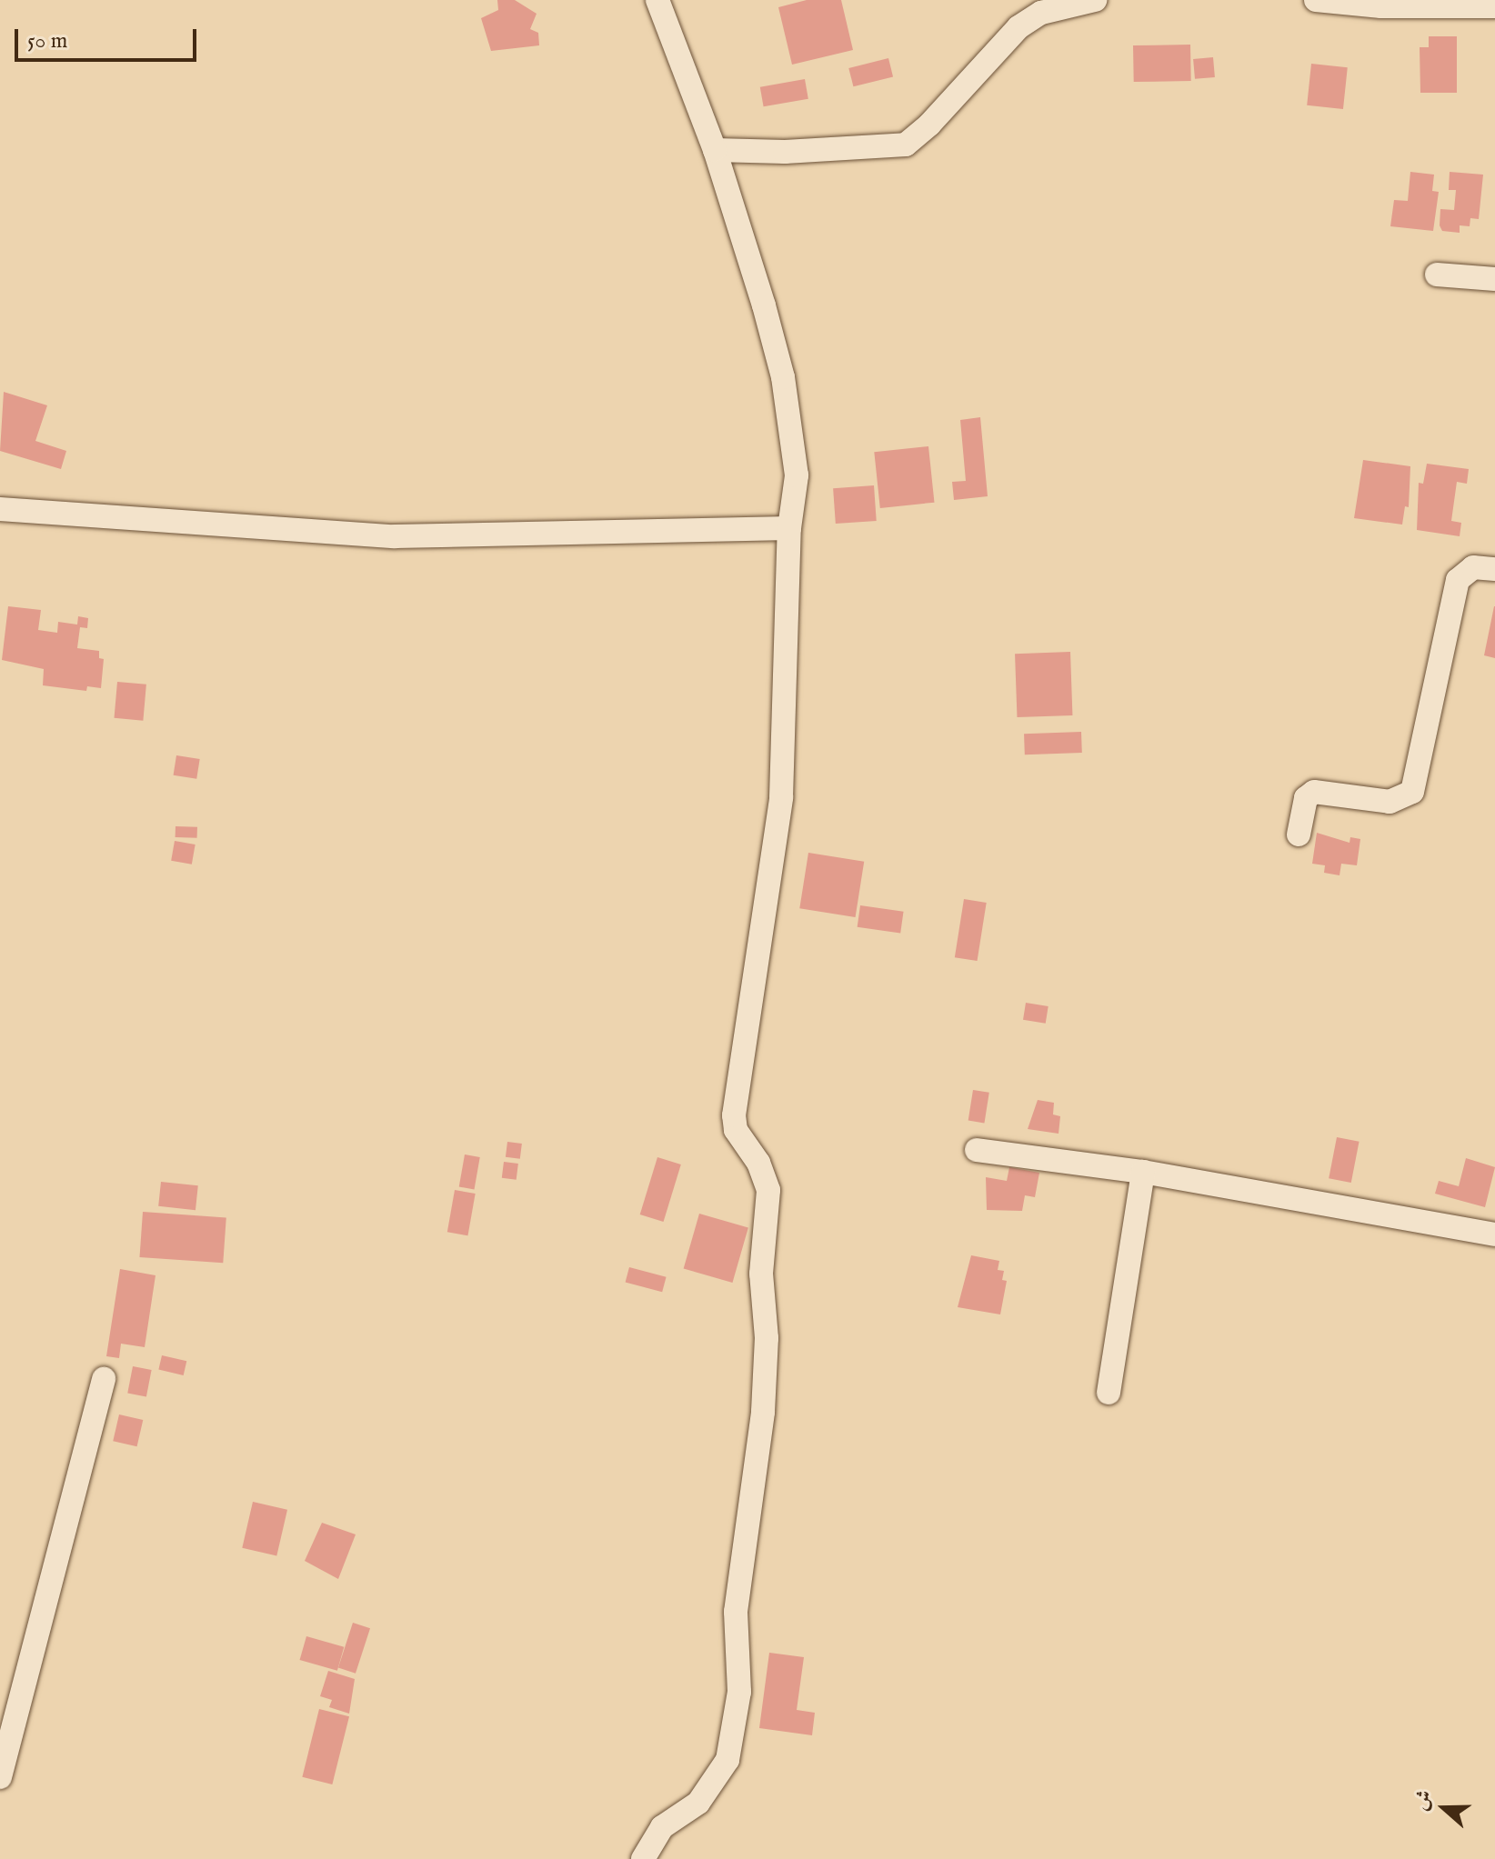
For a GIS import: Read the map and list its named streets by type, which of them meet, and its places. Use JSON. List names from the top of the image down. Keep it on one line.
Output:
{"scale_bar":"50 m","north":"left"}
